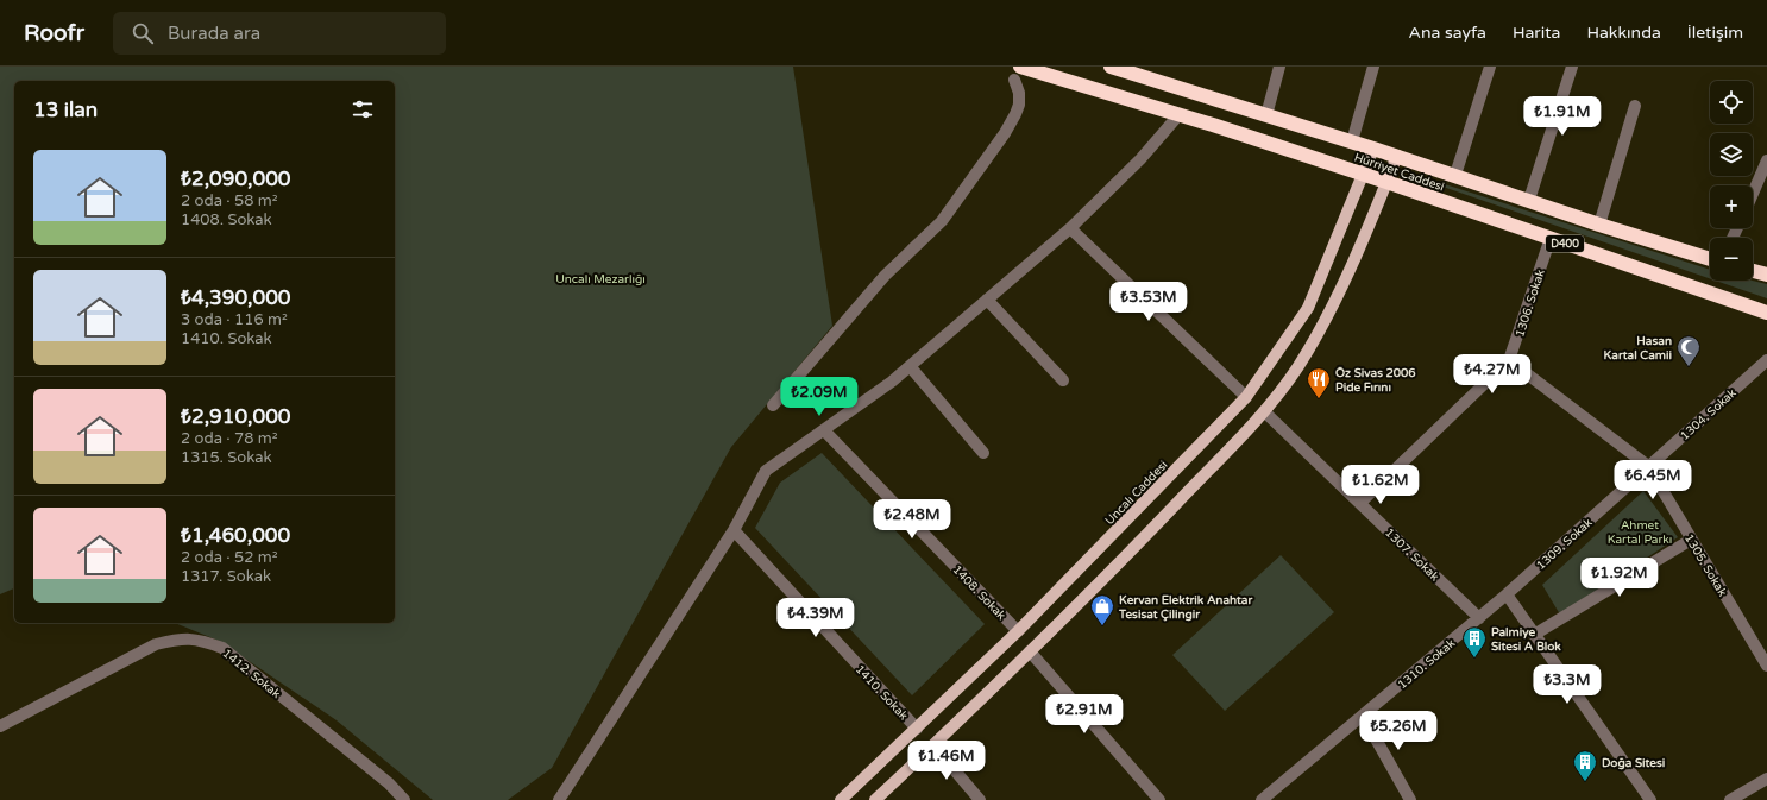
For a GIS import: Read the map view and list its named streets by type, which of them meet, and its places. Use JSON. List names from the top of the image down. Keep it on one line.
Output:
{"streets":{"highway":["Hürriyet Caddesi","D400"],"main road":["Uncalı Caddesi"],"street":["1306. Sokak","1304. Sokak","1309. Sokak","1307. Sokak","1305. Sokak","1408. Sokak","1310. Sokak","1412. Sokak","1410. Sokak"]},"crossings":[["Hürriyet Caddesi","1306. Sokak"],["Hürriyet Caddesi","Uncalı Caddesi"],["1306. Sokak","1307. Sokak"],["1306. Sokak","1305. Sokak"],["1304. Sokak","1309. Sokak"],["1304. Sokak","1305. Sokak"],["Uncalı Caddesi","1408. Sokak"],["Uncalı Caddesi","1410. Sokak"],["1309. Sokak","1307. Sokak"],["1309. Sokak","1305. Sokak"],["1309. Sokak","1310. Sokak"],["1307. Sokak","1310. Sokak"]],"parks":["Uncalı Mezarlığı","Ahmet Kartal Parkı"],"places":{"mosque":["Hasan Kartal Camii"],"restaurant":["Öz Sivas 2006 Pide Fırını"],"shop":["Kervan Elektrik Anahtar Tesisat Çilingir"],"building":["Palmiye Sitesi A Blok","Doğa Sitesi"]},"page":{"header":"Roofr","search":"Burada ara","nav":["Ana sayfa","Harita","Hakkında","İletişim"],"map_buttons":["+","−"],"heading":"13 ilan","price":["₺1.91M","₺3.53M","₺4.27M","₺2.09M","₺6.45M","₺1.62M","₺2.48M","₺1.92M","₺4.39M","₺3.3M","₺2.91M","₺5.26M","₺1.46M"],"list":[{"name":"₺2,090,000","note":"2 oda · 58 m² · 1408. Sokak"},{"name":"₺4,390,000","note":"3 oda · 116 m² · 1410. Sokak"},{"name":"₺2,910,000","note":"2 oda · 78 m² · 1315. Sokak"},{"name":"₺1,460,000","note":"2 oda · 52 m² · 1317. Sokak"}]}}
